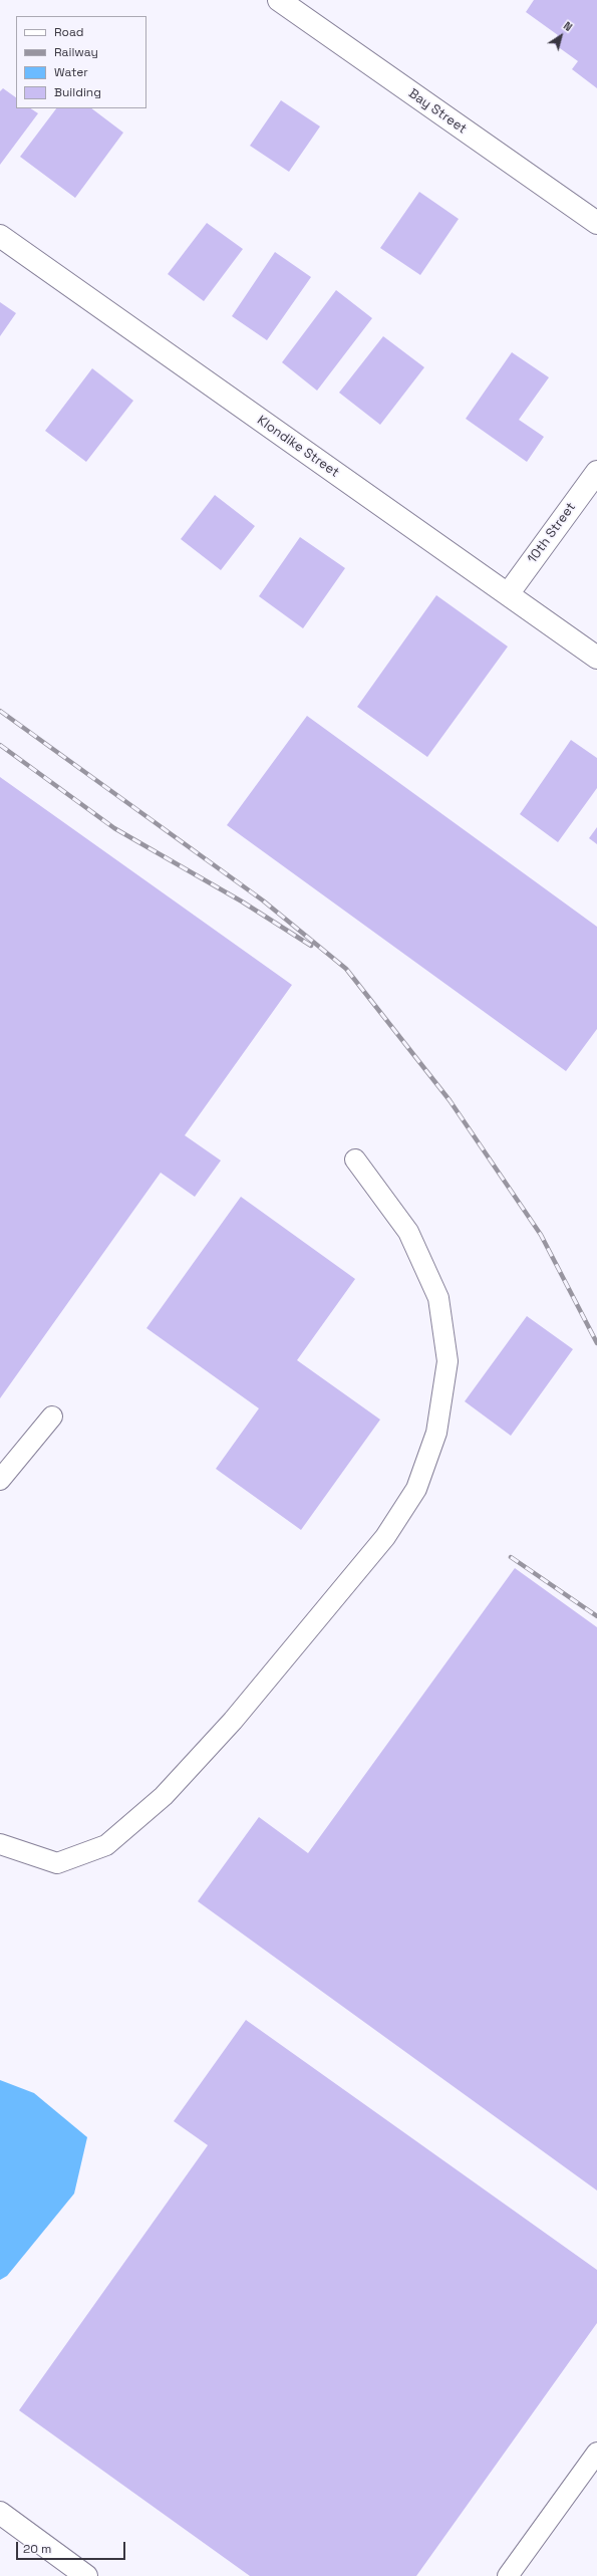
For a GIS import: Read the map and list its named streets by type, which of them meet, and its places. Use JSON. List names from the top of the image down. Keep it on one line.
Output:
{"streets":{"street":["Bay Street","Klondike Street","10th Street"]},"crossings":[["Klondike Street","10th Street"]],"legend":["Road","Railway","Water","Building"],"scale_bar":"20 m","north":"top right"}
